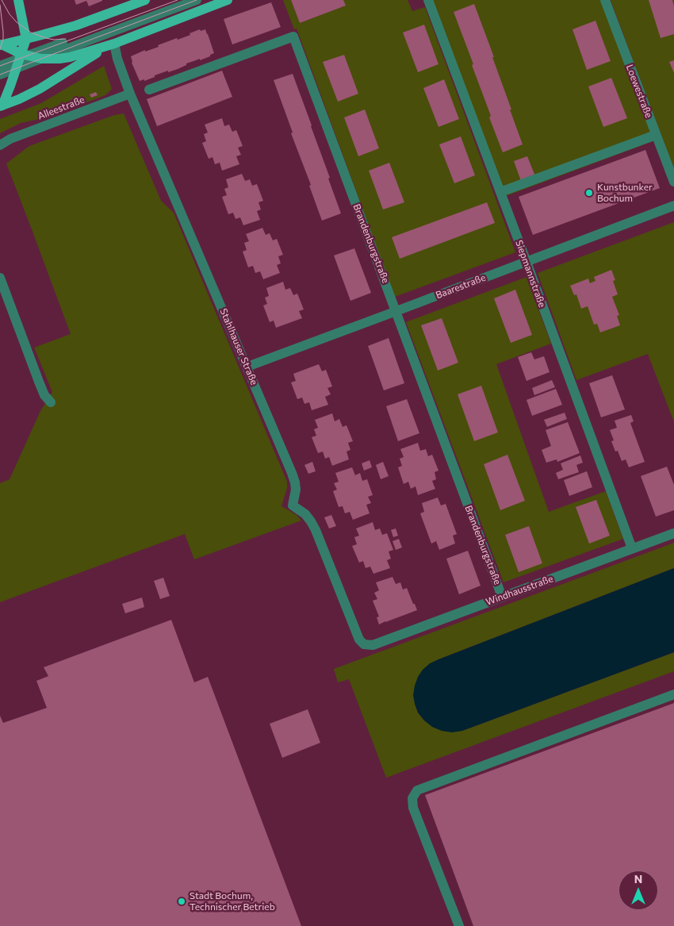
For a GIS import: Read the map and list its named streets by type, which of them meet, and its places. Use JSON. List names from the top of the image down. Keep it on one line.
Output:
{"streets":{"street":["Loewestraße","Alleestraße","Brandenburgstraße","Siepmannstraße","Baarestraße","Stahlhauser Straße","Windhausstraße"]},"crossings":[["Alleestraße","Stahlhauser Straße"],["Brandenburgstraße","Baarestraße"],["Brandenburgstraße","Windhausstraße"],["Siepmannstraße","Baarestraße"],["Siepmannstraße","Windhausstraße"],["Baarestraße","Stahlhauser Straße"],["Stahlhauser Straße","Windhausstraße"]],"places":["Kunstbunker Bochum","Stadt Bochum, Technischer Betrieb"],"north":"top"}
